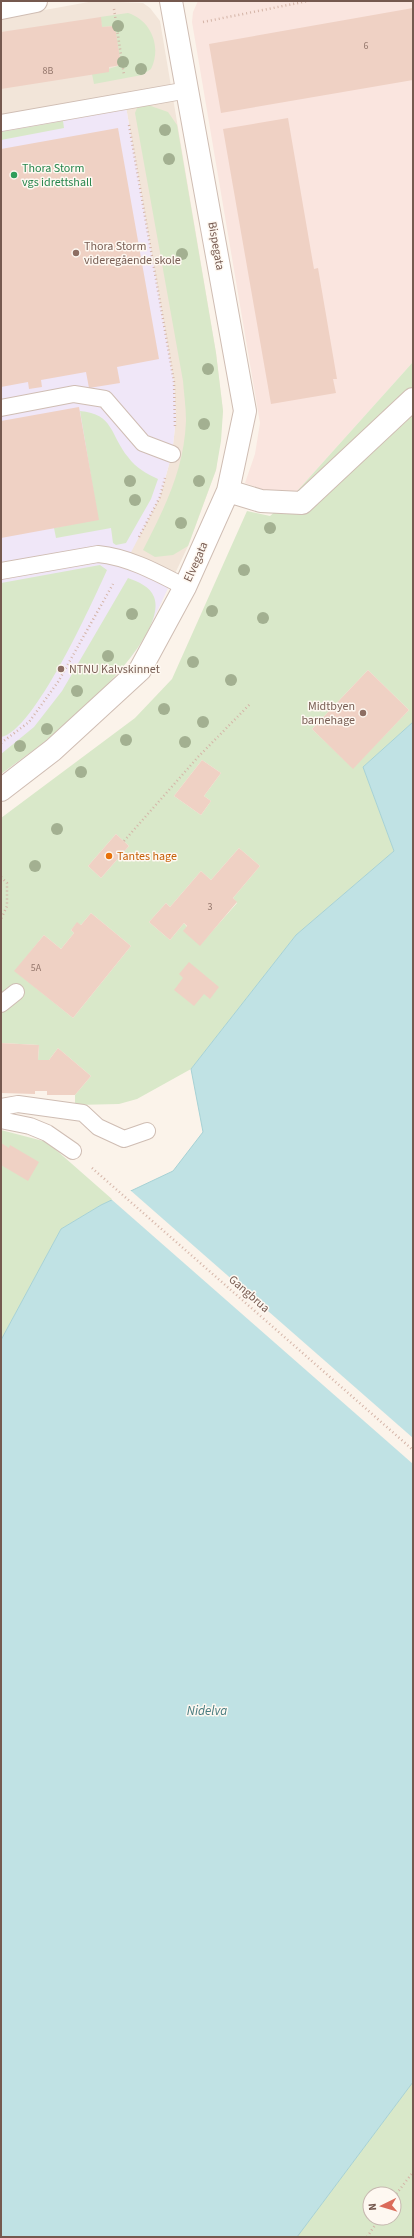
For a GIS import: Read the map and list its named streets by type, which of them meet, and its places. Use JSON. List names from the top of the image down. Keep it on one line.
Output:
{"streets":{"street":["Bispegata","Elvegata"],"path":["Gangbrua"]},"crossings":[["Bispegata","Elvegata"]],"water":["Nidelva"],"places":["Thora Storm vgs idrettshall","Thora Storm videregående skole","NTNU Kalvskinnet","Midtbyen barnehage","Tantes hage"],"house_numbers":["6","8B","3","5A"],"north":"left"}
